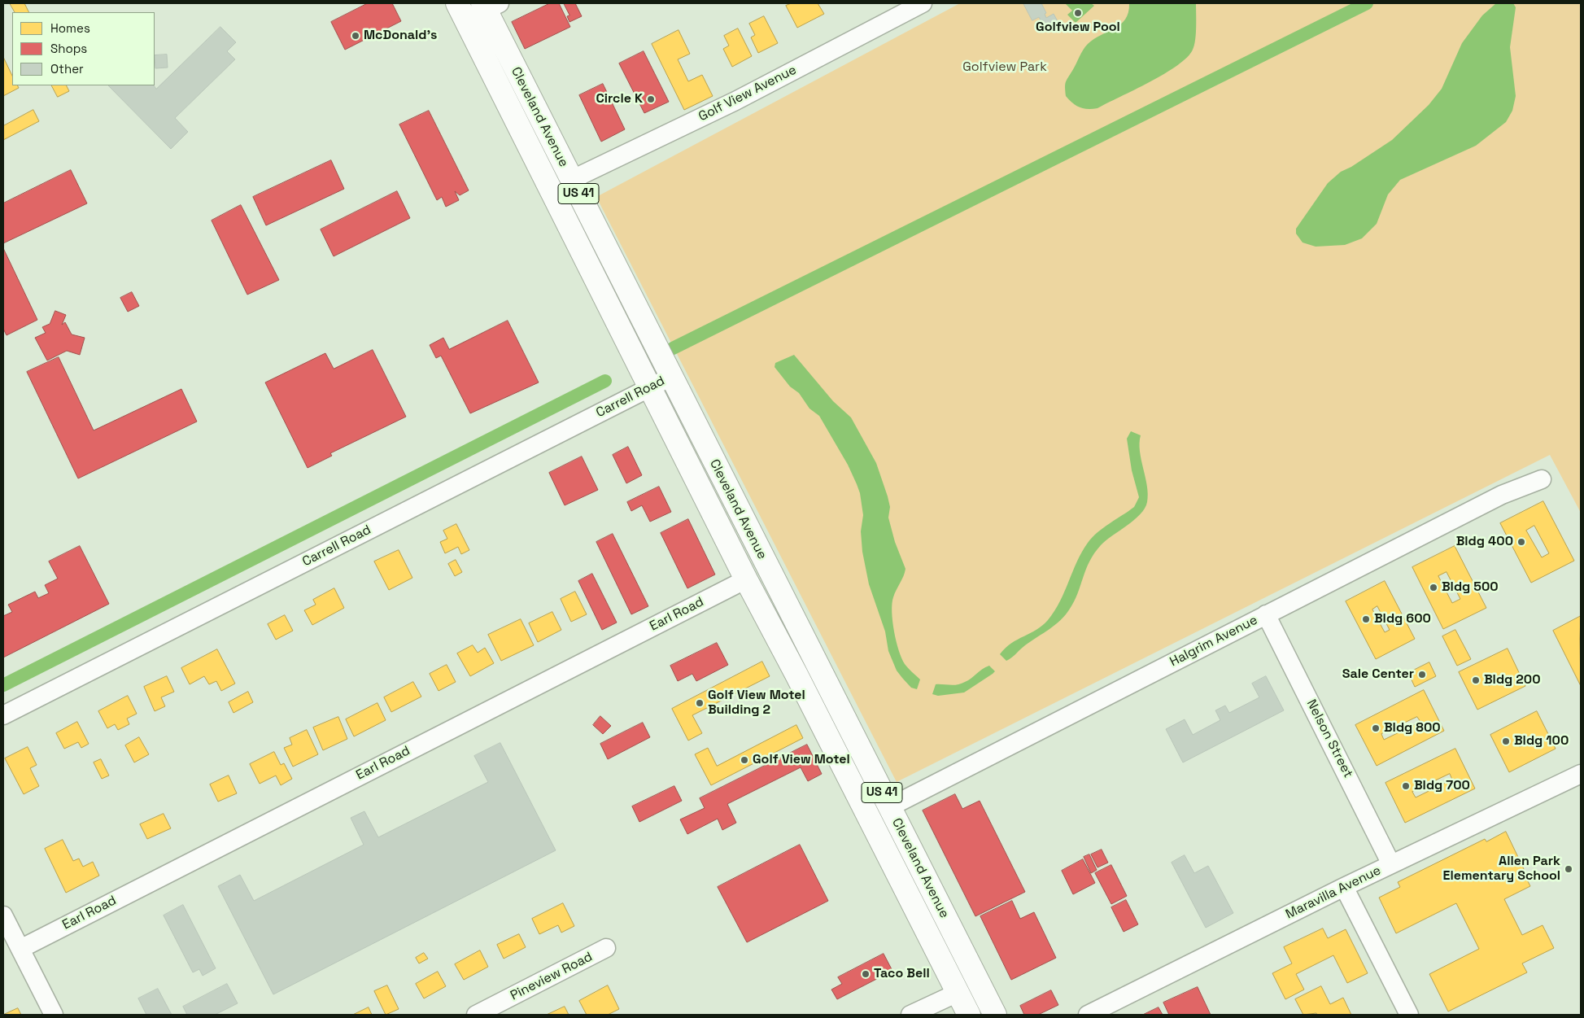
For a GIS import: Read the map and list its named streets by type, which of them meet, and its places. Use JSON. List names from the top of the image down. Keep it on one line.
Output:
{"streets":{"main road":["Cleveland Avenue","US 41"],"street":["Golf View Avenue","Carrell Road","Earl Road","Halgrim Avenue","Nelson Street","Maravilla Avenue","Pineview Road"]},"crossings":[["Golf View Avenue","Cleveland Avenue"],["Cleveland Avenue","Carrell Road"],["Cleveland Avenue","Earl Road"],["Cleveland Avenue","Halgrim Avenue"],["Halgrim Avenue","Nelson Street"],["Nelson Street","Maravilla Avenue"]],"parks":["Golfview Park"],"places":["Golfview Pool","McDonald's","Circle K","Bldg 400","Bldg 500","Bldg 600","Sale Center","Bldg 200","Golf View Motel Building 2","Bldg 800","Bldg 100","Golf View Motel","Bldg 700","Allen Park Elementary School","Taco Bell"],"legend":["Homes","Shops","Other"]}
